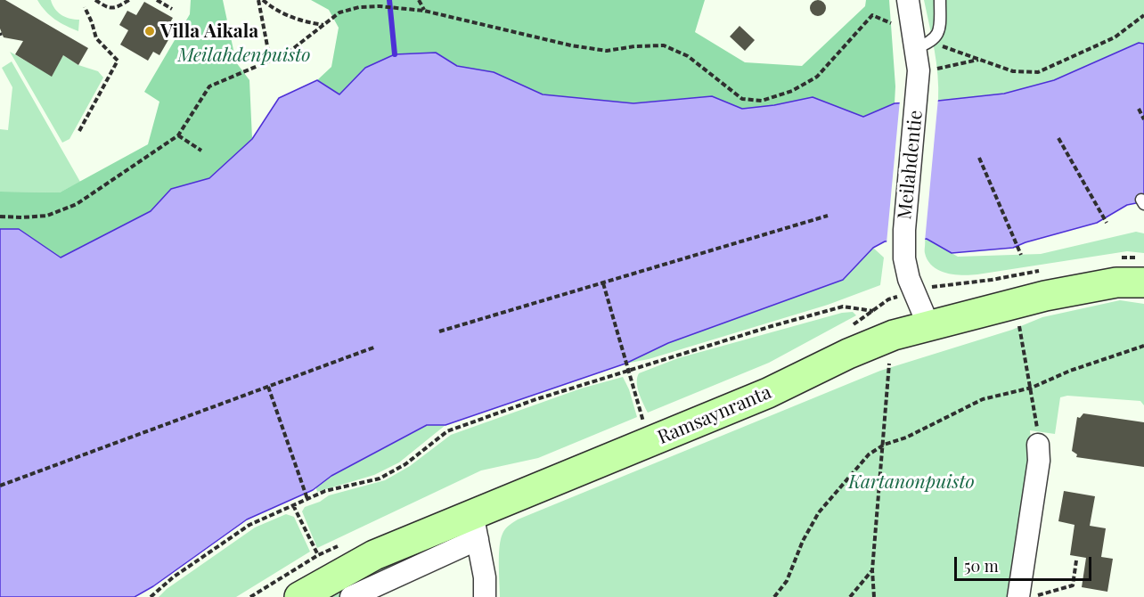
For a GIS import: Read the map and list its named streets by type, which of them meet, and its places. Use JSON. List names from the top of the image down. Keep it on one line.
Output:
{"streets":{"main road":["Ramsaynranta"],"street":["Meilahdentie"]},"crossings":[["Meilahdentie","Ramsaynranta"]],"parks":["Meilahdenpuisto","Kartanonpuisto"],"places":["Villa Aikala"],"scale_bar":"50 m"}
